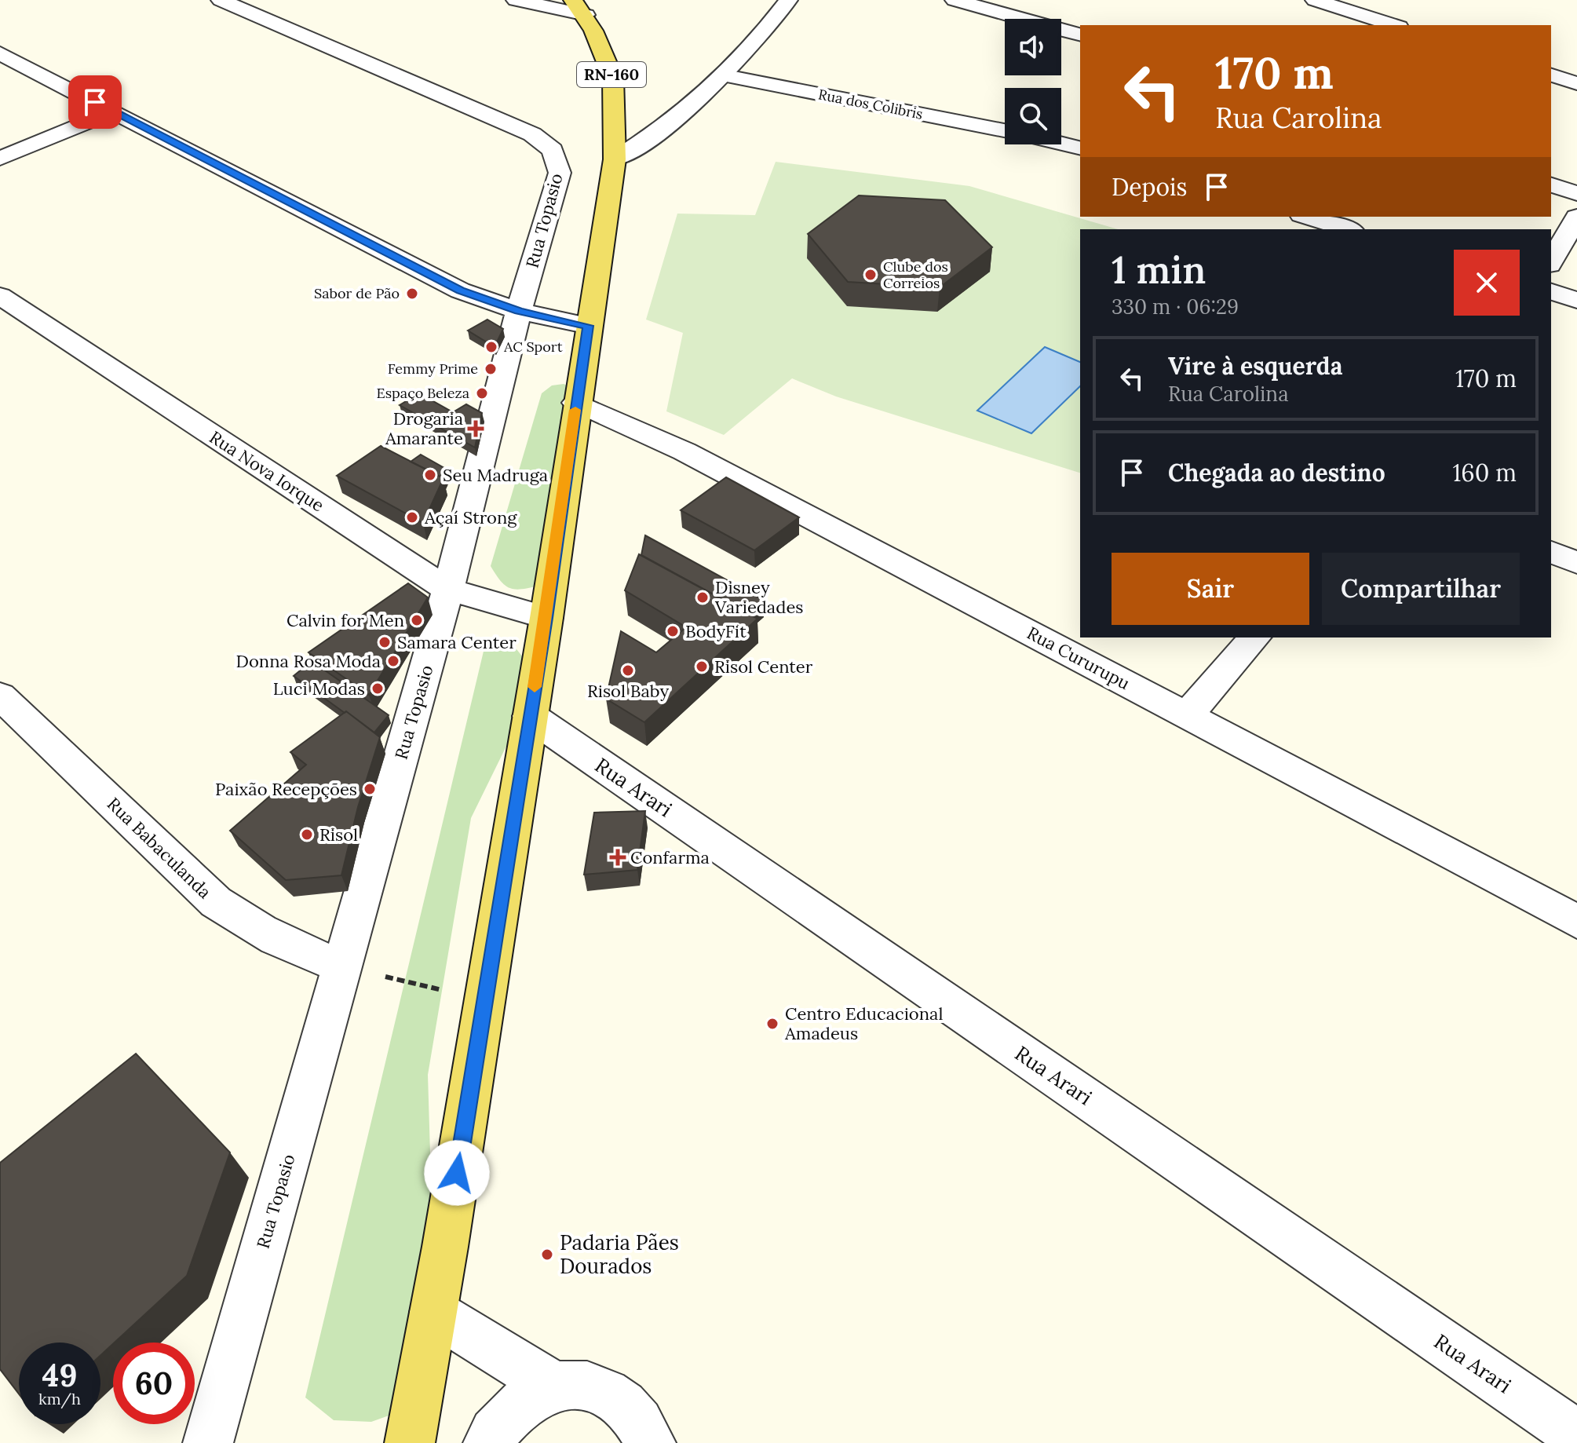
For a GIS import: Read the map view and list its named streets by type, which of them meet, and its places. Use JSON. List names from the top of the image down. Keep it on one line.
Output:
{"streets":{"main road":["RN-160"],"street":["Rua dos Colibris","Rua Topasio","Rua Nova Iorque","Rua Cururupu","Rua Arari","Rua Babaculanda"]},"crossings":[["RN-160","Rua Nova Iorque"],["RN-160","Rua Cururupu"],["RN-160","Rua Arari"],["Rua Topasio","Rua Nova Iorque"],["Rua Topasio","Rua Babaculanda"]],"places":{"other":["Clube dos Correios","Sabor de Pão","AC Sport","Femmy Prime","Espaço Beleza","Seu Madruga","Açaí Strong","Disney Variedades","Calvin for Men","BodyFit","Samara Center","Donna Rosa Moda","Risol Center","Risol Baby","Luci Modas","Paixão Recepções","Risol","Centro Educacional Amadeus","Padaria Pães Dourados"],"health":["Drogaria Amarante","Confarma"]},"page":{"turn":["170 m","Rua Carolina"],"then":"Depois","heading":["1 min","330 m · 06:29"],"list":[{"name":"Vire à esquerda","note":"Rua Carolina","value":"170 m"},{"name":"Chegada ao destino","value":"160 m"}],"buttons":["Sair","Compartilhar"],"speed":"49 km/h","limit":"60"}}
